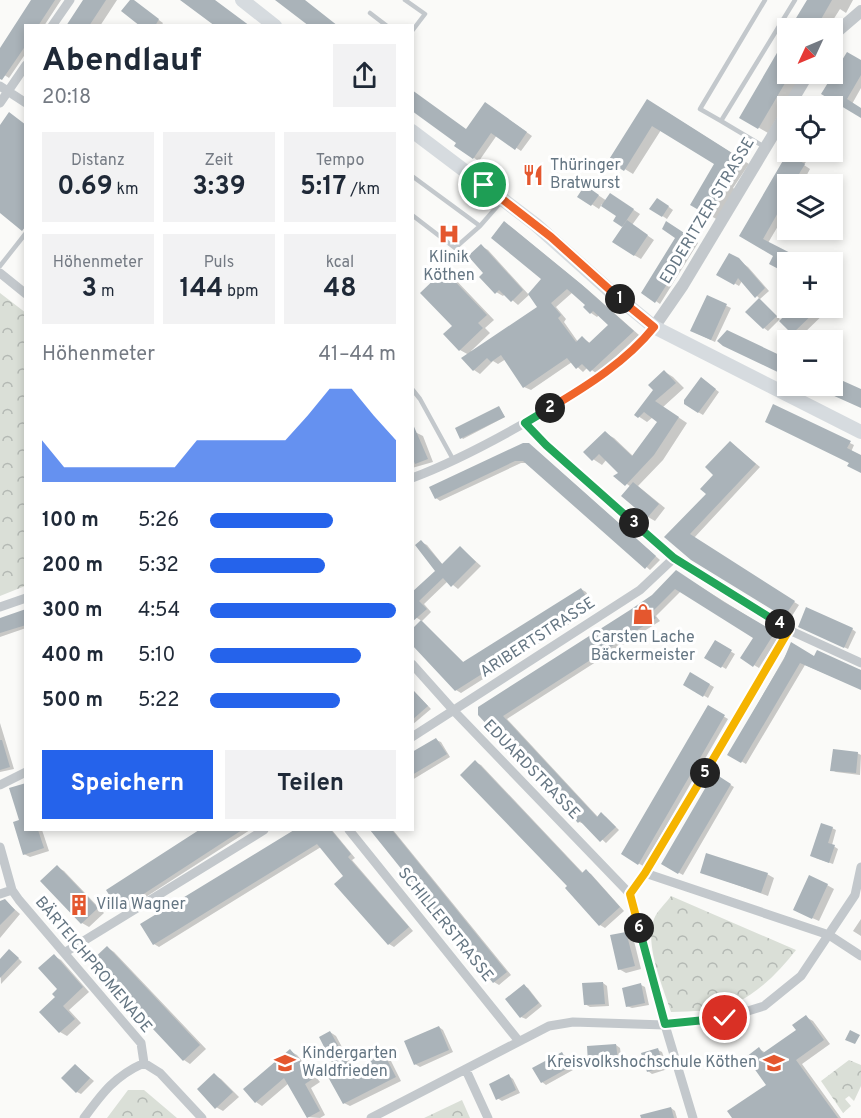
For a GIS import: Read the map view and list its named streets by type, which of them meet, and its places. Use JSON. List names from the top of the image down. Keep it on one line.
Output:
{"streets":{"street":["EDDERITZER STRASSE","ARIBERTSTRASSE","EDUARDSTRASSE","SCHILLERSTRASSE","BÄRTEICHPROMENADE"]},"crossings":[["ARIBERTSTRASSE","EDUARDSTRASSE"]],"places":{"restaurant":["Thüringer Bratwurst"],"hospital":["Klinik Köthen"],"shop":["Carsten Lache Bäckermeister"],"building":["Villa Wagner"],"school or university":["Kindergarten Waldfrieden","Kreisvolkshochschule Köthen"]},"north":"bottom left","page":{"map_buttons":["+","−"],"heading":["Abendlauf","20:18"],"stats":[["Distanz","0.69 km"],["Zeit","3:39"],["Tempo","5:17 /km"],["Höhenmeter","3 m"],["Puls","144 bpm"],["kcal","48"]],"pins":["1","2","3","4","5","6"],"chart":["Höhenmeter","41–44 m"],"list":[{"name":"100 m","note":"5:26"},{"name":"200 m","note":"5:32"},{"name":"300 m","note":"4:54"},{"name":"400 m","note":"5:10"},{"name":"500 m","note":"5:22"}],"buttons":["Speichern","Teilen"]}}
